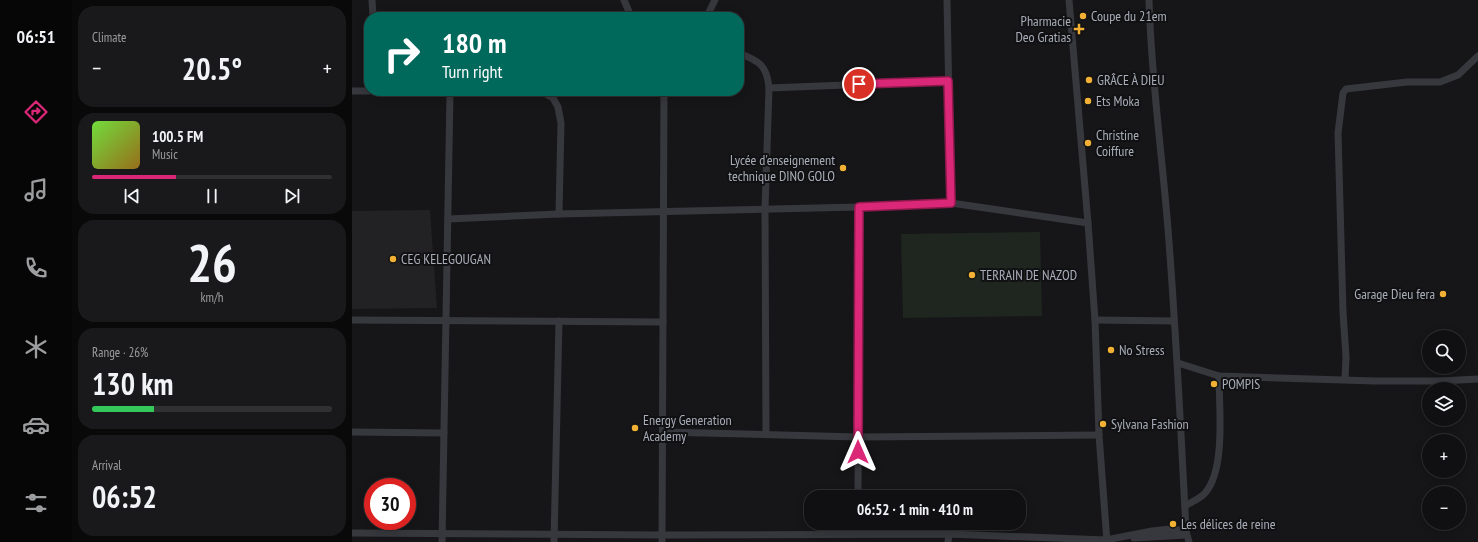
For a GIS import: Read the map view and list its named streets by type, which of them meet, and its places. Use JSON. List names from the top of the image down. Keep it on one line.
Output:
{"places":{"other":["Coupe du 21em","GRÂCE À DIEU","Ets Moka","Christine Coiffure","Lycée d'enseignement technique DINO GOLO","CEG KELEGOUGAN","TERRAIN DE NAZOD","Garage Dieu fera","No Stress","POMPIS","Sylvana Fashion","Energy Generation Academy","Les délices de reine"],"health":["Pharmacie Deo Gratias"]},"page":{"tabs":"06:51","tile":["Climate",["26","km/h"],["Range · 26%","130 km"],["Arrival","06:52"]],"turn":["180 m","Turn right"],"heat":["−","20.5°","+"],"song":["100.5 FM","Music"],"map_buttons":["+","−"],"limit":"30","trip":"06:52 · 1 min · 410 m"}}
